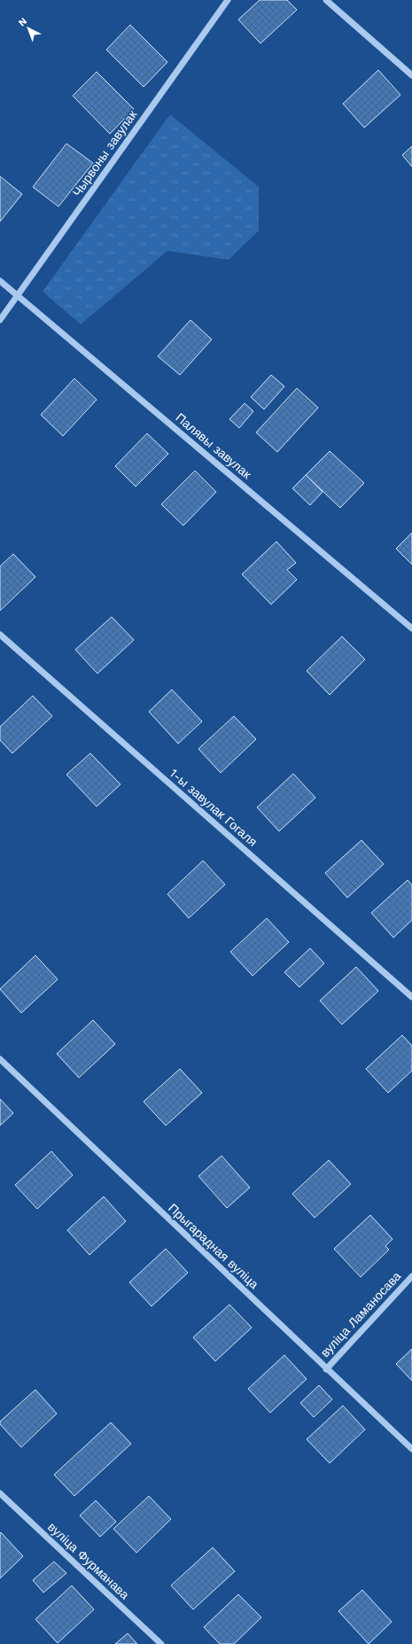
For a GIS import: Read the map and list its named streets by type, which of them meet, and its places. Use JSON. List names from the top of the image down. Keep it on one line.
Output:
{"streets":{"street":["Чырвоны завулак","Палявы завулак","1-ы завулак Гогаля","Прыгарадная вуліца","вуліца Ламаносава","вуліца Фурманава"]},"crossings":[["Чырвоны завулак","Палявы завулак"],["Прыгарадная вуліца","вуліца Ламаносава"]],"north":"top left"}
